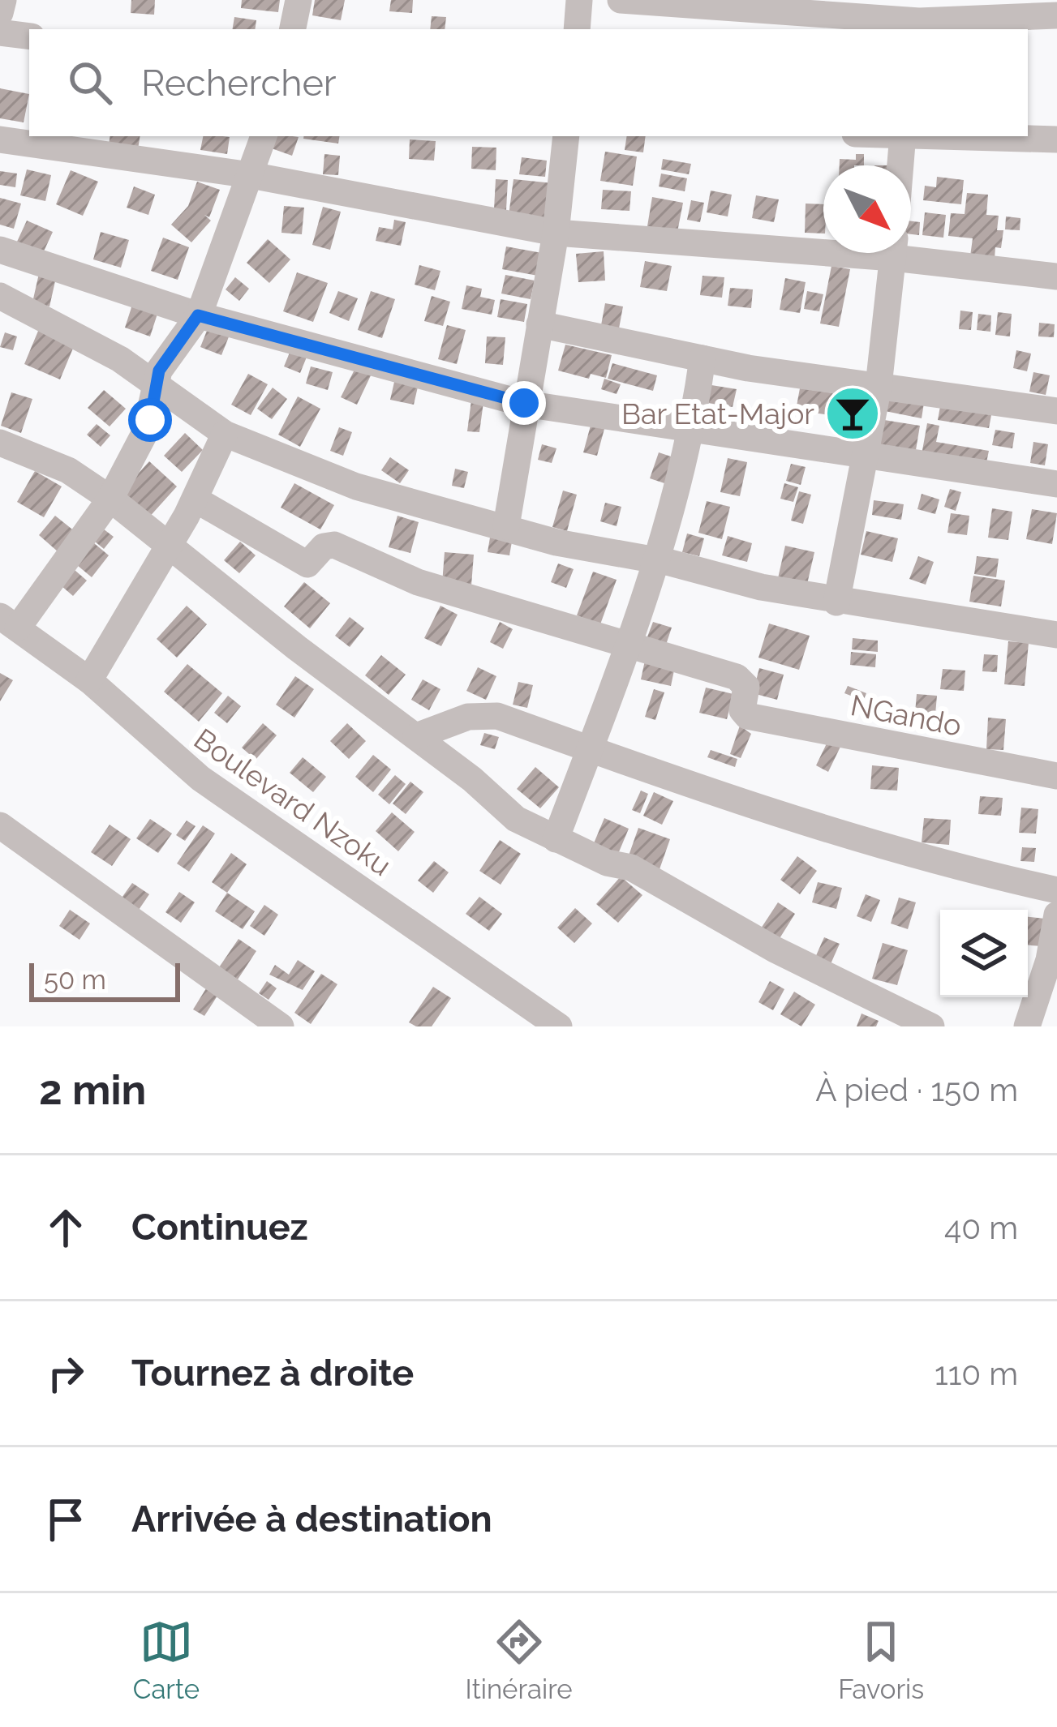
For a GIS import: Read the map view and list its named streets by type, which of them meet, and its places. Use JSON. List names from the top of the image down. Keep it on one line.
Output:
{"streets":{"street":["NGando","Boulevard Nzoku"]},"places":{"bar":["Bar Etat-Major"]},"scale_bar":"50 m","north":"bottom right","page":{"search":"Rechercher","scale":"50 m","heading":["2 min","À pied · 150 m"],"list":[["Continuez","40 m"],["Tournez à droite","110 m"],"Arrivée à destination"],"nav":["Carte","Itinéraire","Favoris"]}}
